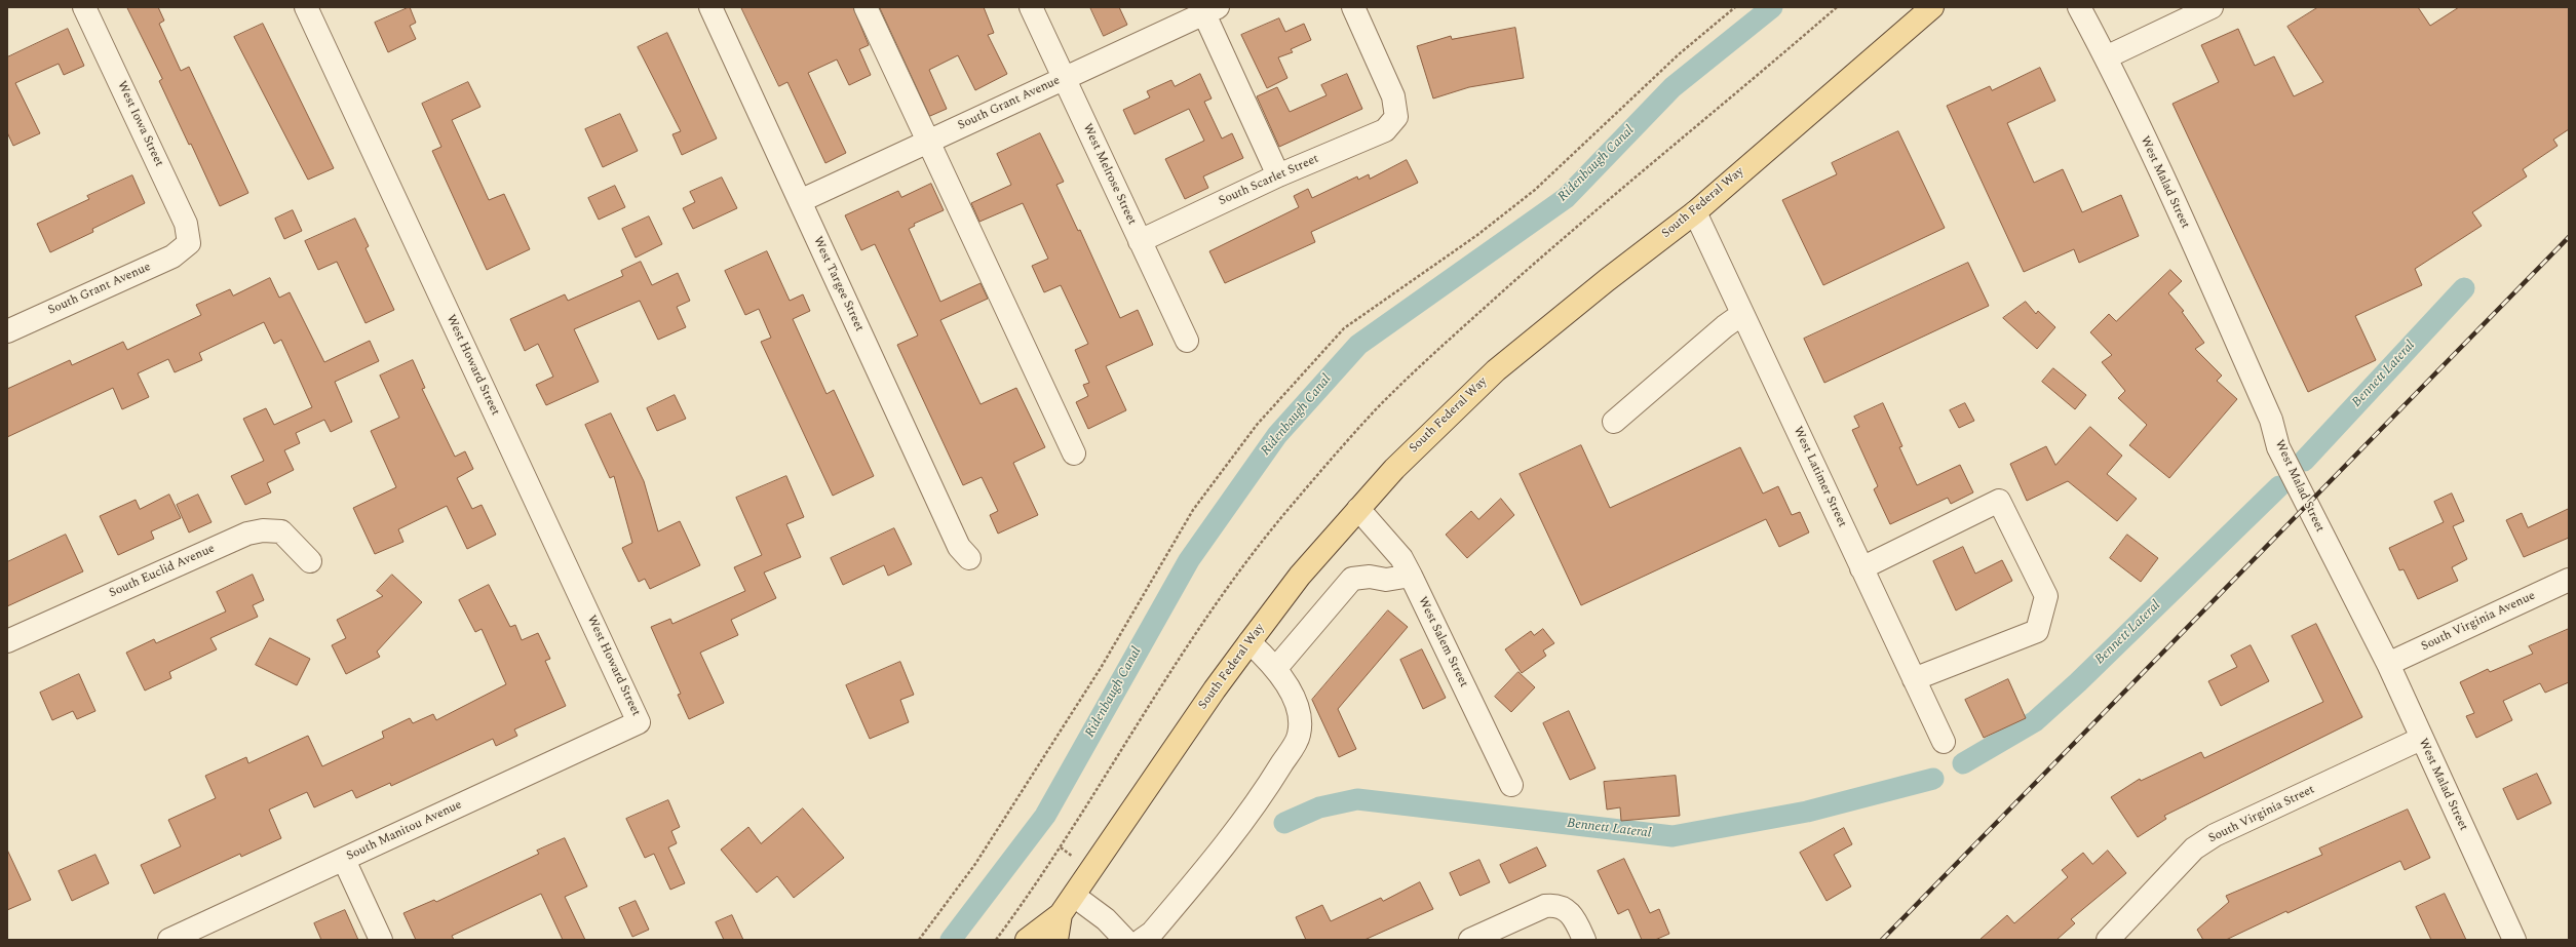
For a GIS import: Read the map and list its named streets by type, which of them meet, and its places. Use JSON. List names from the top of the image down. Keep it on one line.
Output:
{"streets":{"main road":["South Federal Way"],"street":["South Grant Avenue","West Iowa Street","West Melrose Street","South Scarlet Street","West Malad Street","West Targee Street","West Howard Street","West Latimer Street","South Euclid Avenue","South Virginia Avenue","West Salem Street","South Virginia Street","South Manitou Avenue"]},"crossings":[["South Grant Avenue","West Iowa Street"],["South Grant Avenue","West Melrose Street"],["South Grant Avenue","West Targee Street"],["West Melrose Street","South Scarlet Street"],["West Malad Street","South Virginia Avenue"],["West Malad Street","South Virginia Street"],["South Federal Way","West Latimer Street"],["South Federal Way","West Salem Street"],["West Howard Street","South Manitou Avenue"]],"water":["Ridenbaugh Canal","Bennett Lateral"]}
